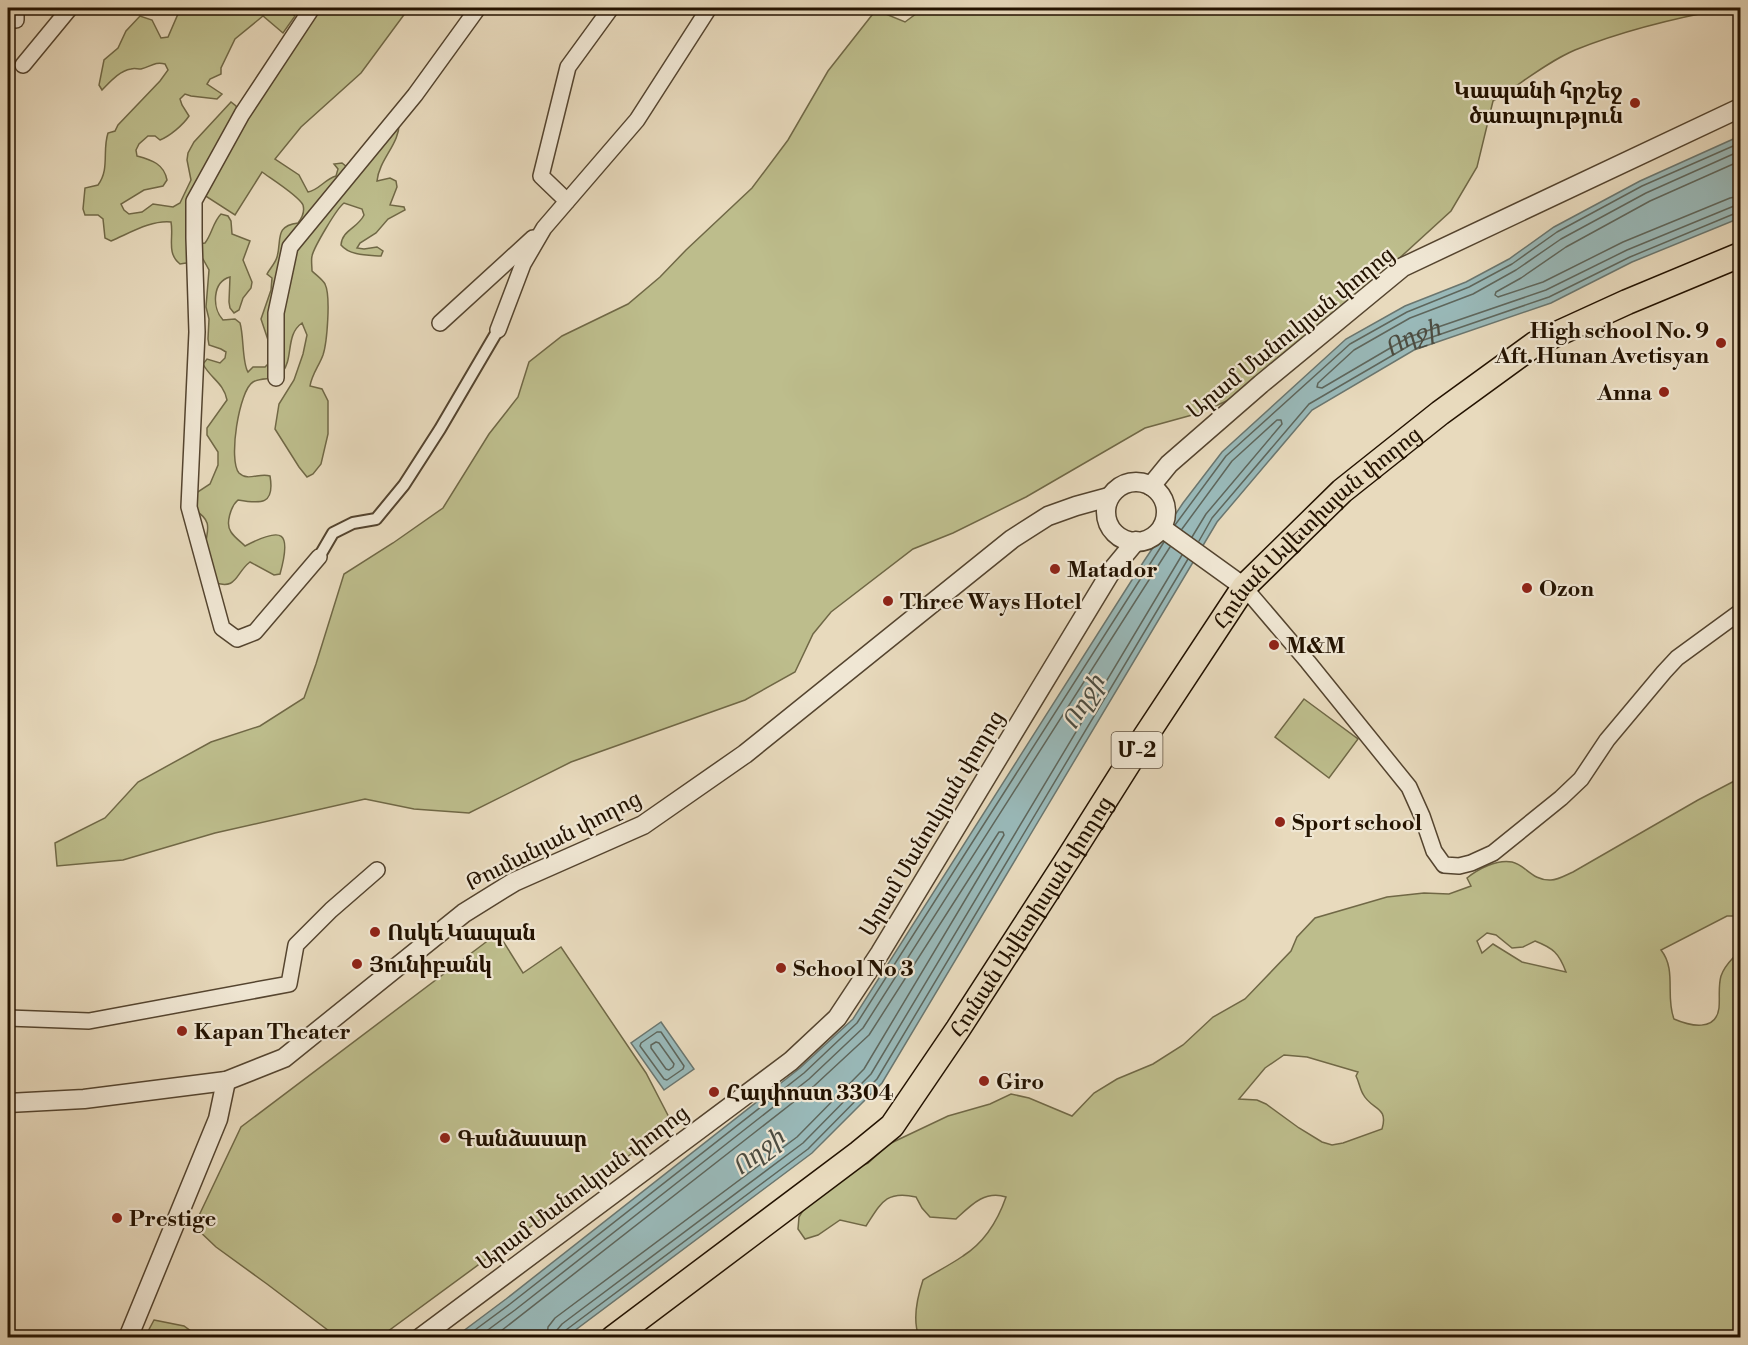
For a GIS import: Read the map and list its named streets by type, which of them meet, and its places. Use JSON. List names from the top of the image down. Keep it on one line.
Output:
{"streets":{"highway":["Հունան Ավետիսյան փողոց","Մ-2"],"street":["Արամ Մանուկյան փողոց","Թումանյան փողոց"]},"crossings":[["Արամ Մանուկյան փողոց","Թումանյան փողոց"]],"water":["Ողջի"],"places":["Կապանի հրշեջ ծառայություն","High school No. 9 Aft. Hunan Avetisyan","Anna","Matador","Ozon","Three Ways Hotel","M&M","Sport school","Ոսկե Կապան","Յունիբանկ","School No 3","Kapan Theater","Giro","Հայփոստ 3304","Գանձասար","Prestige"]}
